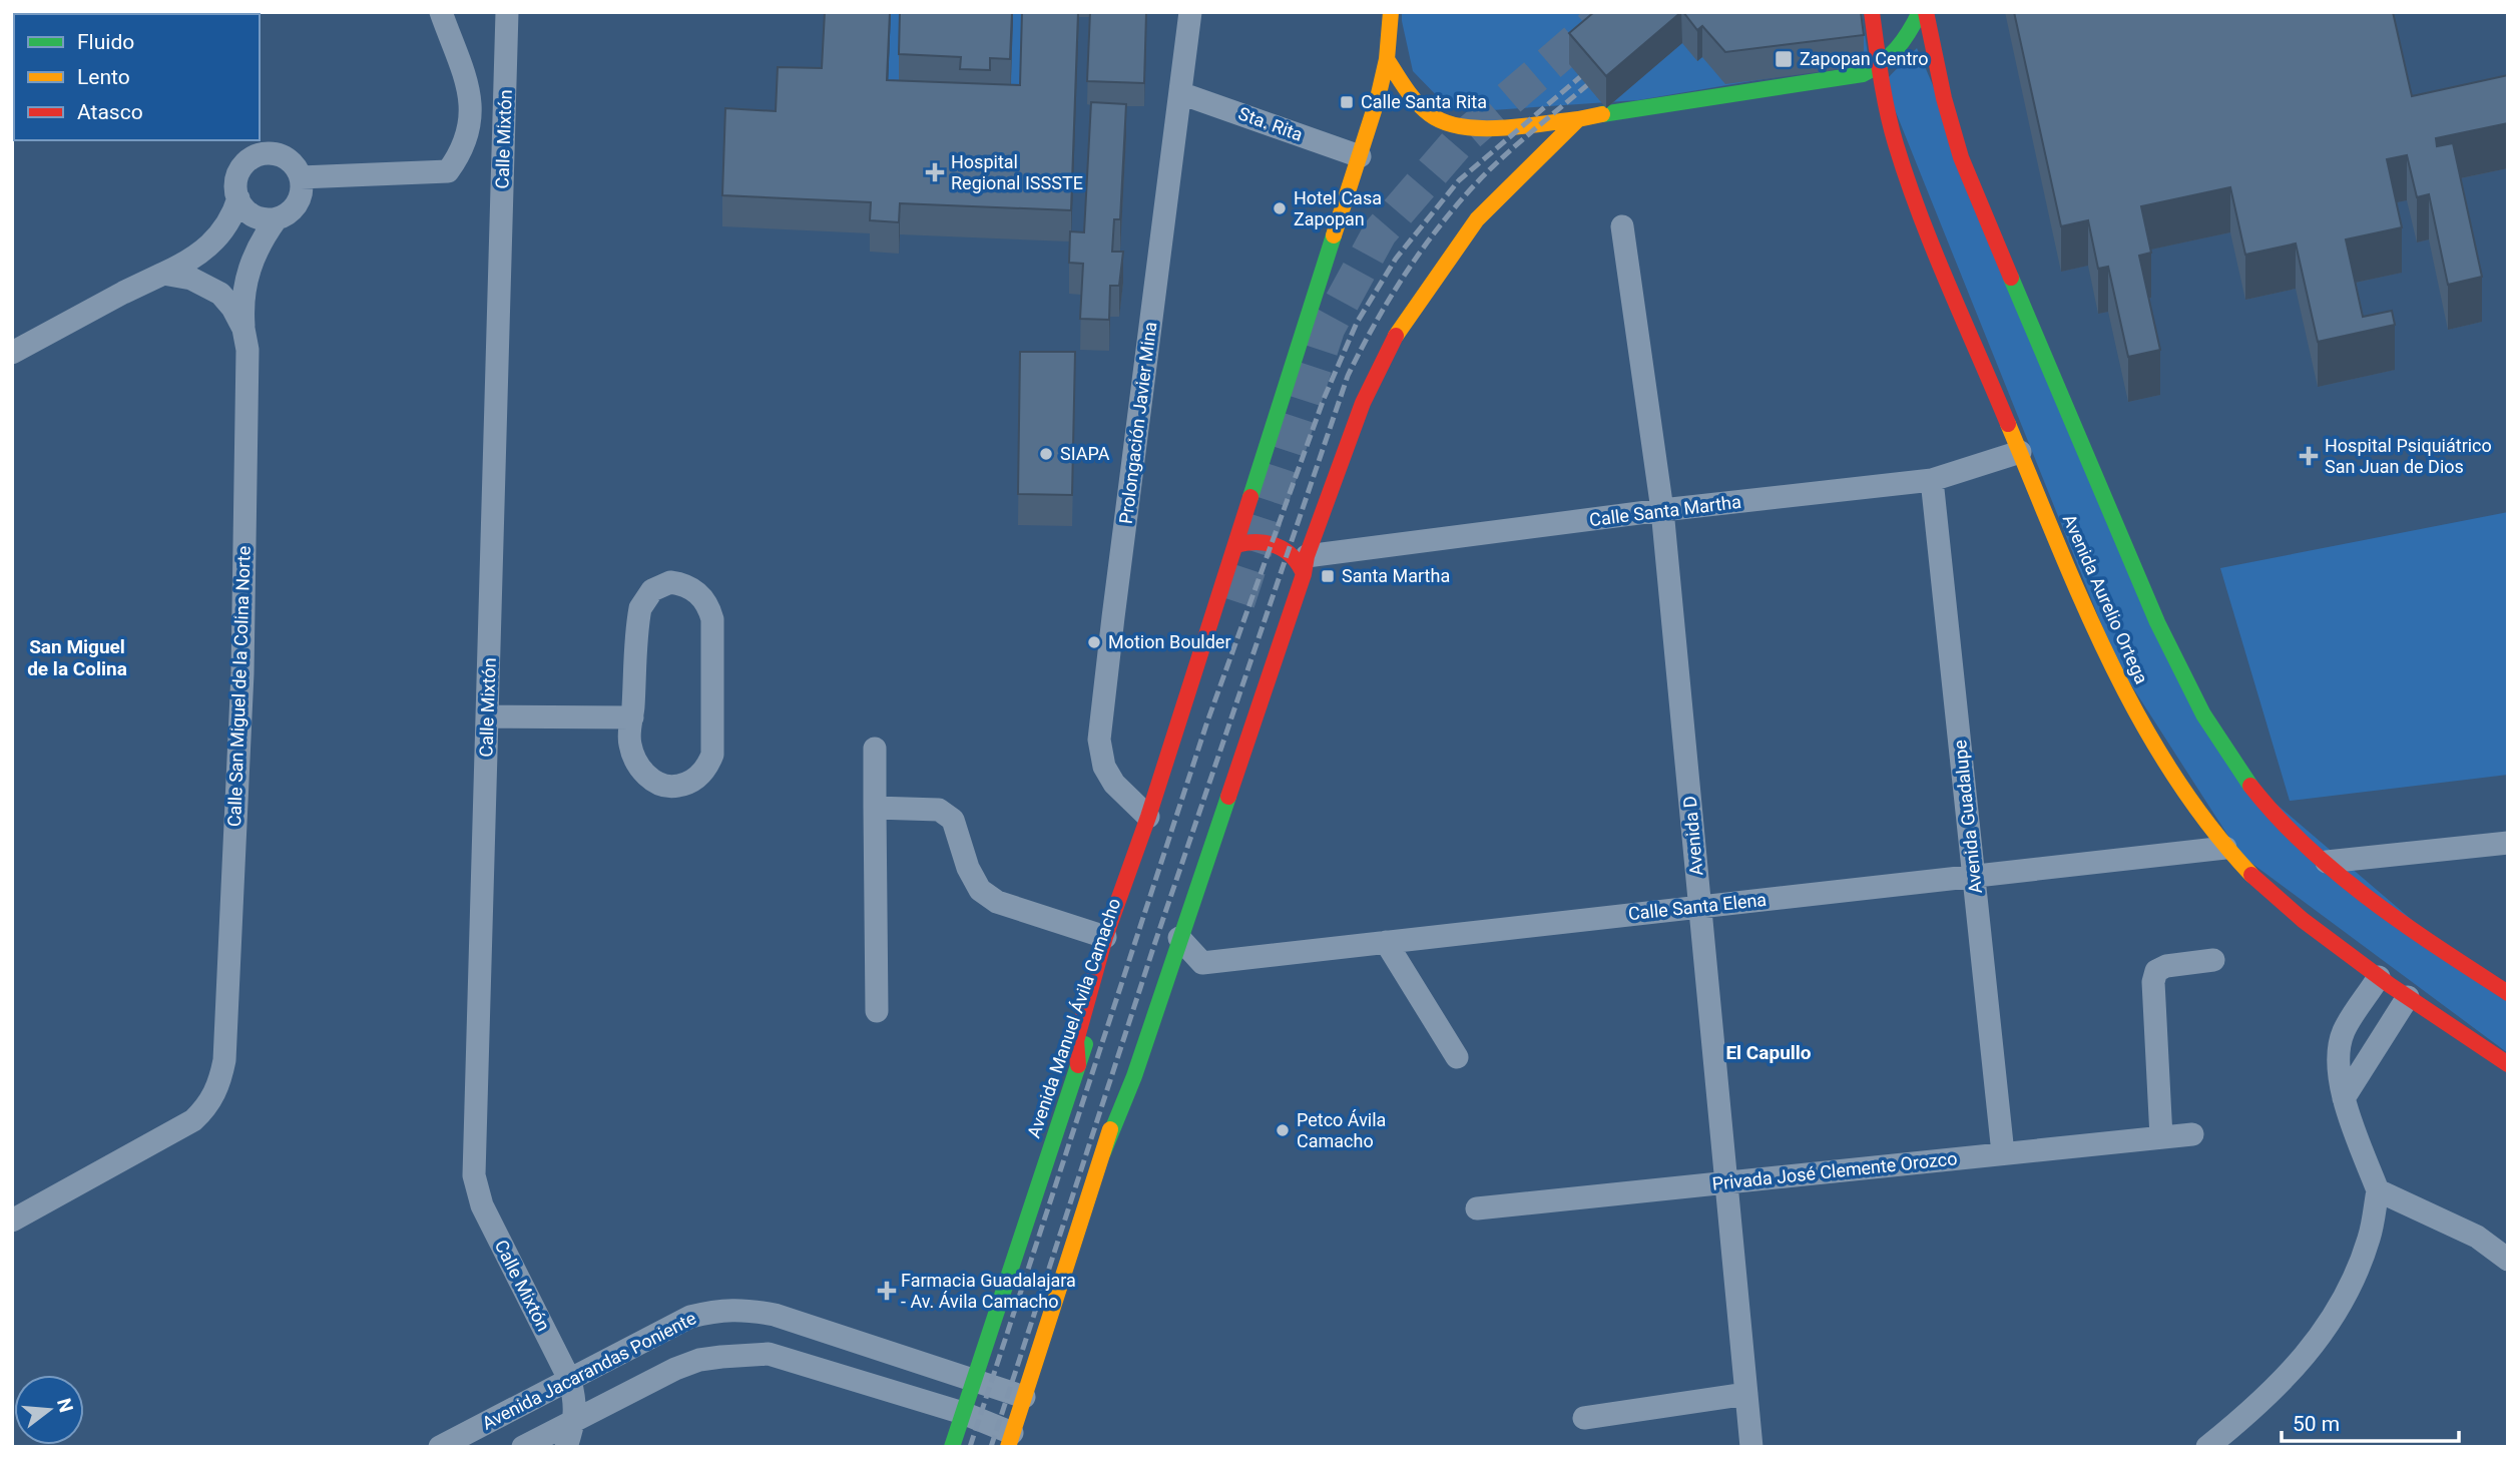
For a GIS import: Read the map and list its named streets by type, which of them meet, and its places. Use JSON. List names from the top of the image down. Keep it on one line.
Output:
{"streets":{"main road":["Avenida Aurelio Ortega","Avenida Manuel Ávila Camacho"],"street":["Sta. Rita","Calle Mixtón","Prolongación Javier Mina","Calle Santa Martha","Calle San Miguel de la Colina Norte","Avenida Guadalupe","Avenida D","Calle Santa Elena","Privada José Clemente Orozco","Avenida Jacarandas Poniente"]},"crossings":[["Sta. Rita","Prolongación Javier Mina"],["Calle Mixtón","Avenida Jacarandas Poniente"],["Calle Santa Martha","Avenida Aurelio Ortega"],["Calle Santa Martha","Avenida Guadalupe"],["Calle Santa Martha","Avenida D"],["Avenida Aurelio Ortega","Calle Santa Elena"],["Avenida Guadalupe","Calle Santa Elena"],["Avenida Guadalupe","Privada José Clemente Orozco"],["Avenida D","Calle Santa Elena"],["Avenida D","Privada José Clemente Orozco"],["Avenida Manuel Ávila Camacho","Avenida Jacarandas Poniente"]],"districts":["San Miguel de la Colina","El Capullo"],"places":{"transit":["Zapopan Centro","Calle Santa Rita","Santa Martha"],"health":["Hospital Regional ISSSTE","Hospital Psiquiátrico San Juan de Dios","Farmacia Guadalajara - Av. Ávila Camacho"],"other":["Hotel Casa Zapopan","SIAPA","Motion Boulder","Petco Ávila Camacho"]},"legend":["Fluido","Lento","Atasco"],"scale_bar":"50 m","north":"right"}
